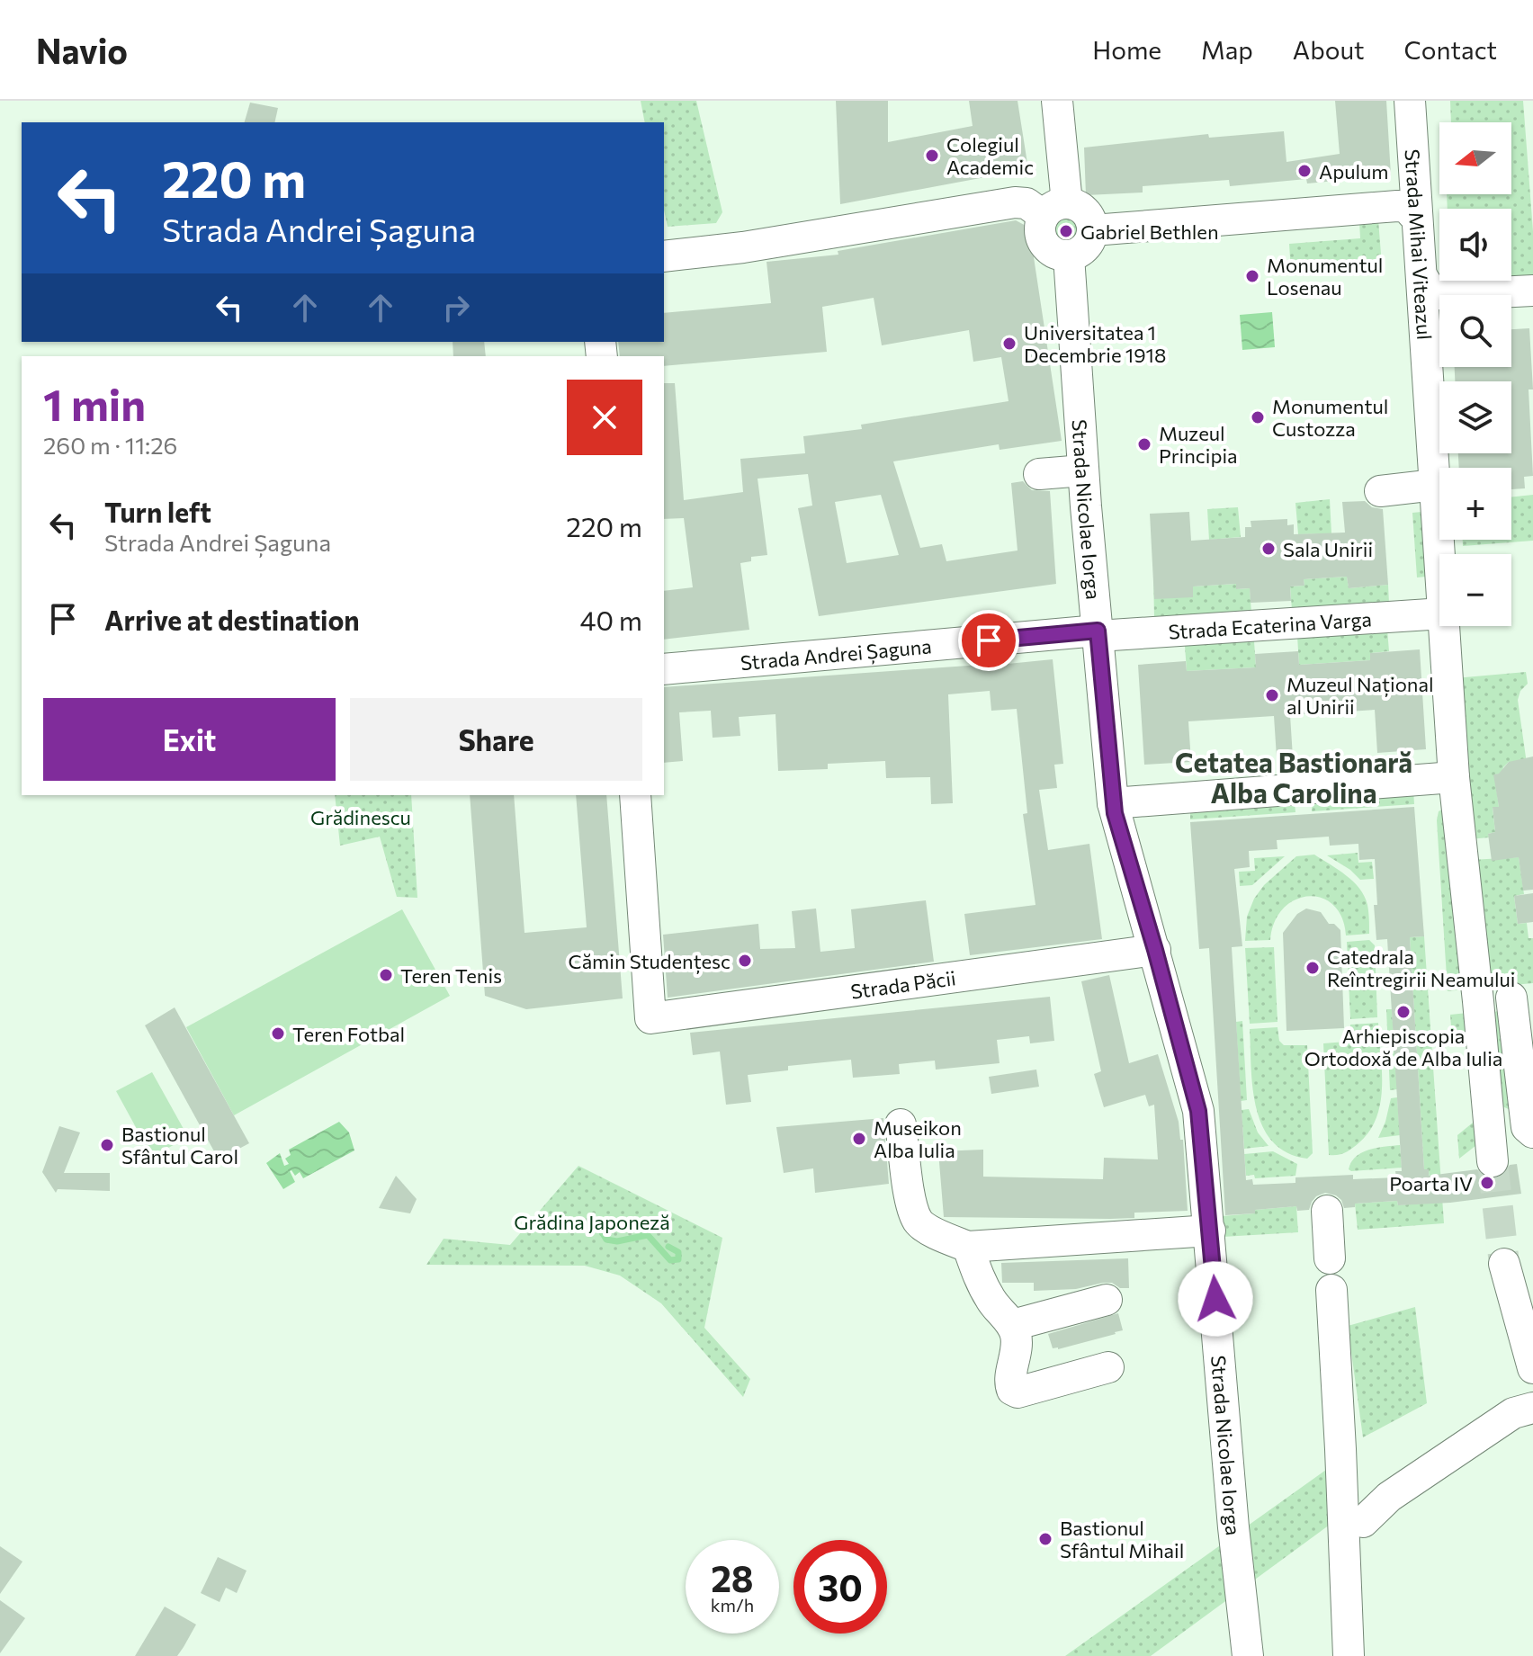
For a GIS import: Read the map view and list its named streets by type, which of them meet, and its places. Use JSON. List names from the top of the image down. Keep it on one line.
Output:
{"streets":{"street":["Strada Mihai Viteazul","Strada Nicolae Iorga","Strada Ecaterina Varga","Strada Andrei Șaguna","Strada Păcii"]},"crossings":[["Strada Nicolae Iorga","Strada Ecaterina Varga"],["Strada Nicolae Iorga","Strada Andrei Șaguna"],["Strada Nicolae Iorga","Strada Păcii"],["Strada Ecaterina Varga","Strada Andrei Șaguna"]],"districts":["Cetatea Bastionară Alba Carolina"],"parks":["Grădinescu","Grădina Japoneză"],"places":["Colegiul Academic","Apulum","Gabriel Bethlen","Monumentul Losenau","Universitatea 1 Decembrie 1918","Monumentul Custozza","Muzeul Principia","Sala Unirii","Muzeul Național al Unirii","Cămin Studențesc","Catedrala Reîntregirii Neamului","Teren Tenis","Arhiepiscopia Ortodoxă de Alba Iulia","Teren Fotbal","Museikon Alba Iulia","Bastionul Sfântul Carol","Poarta IV","Bastionul Sfântul Mihail"],"north":"left","page":{"header":"Navio","nav":["Home","Map","About","Contact"],"map_buttons":["+","−"],"turn":["220 m","Strada Andrei Șaguna"],"heading":["1 min","260 m · 11:26"],"list":[{"name":"Turn left","note":"Strada Andrei Șaguna","value":"220 m"},{"name":"Arrive at destination","value":"40 m"}],"buttons":["Exit","Share"],"speed":"28 km/h","limit":"30"}}
